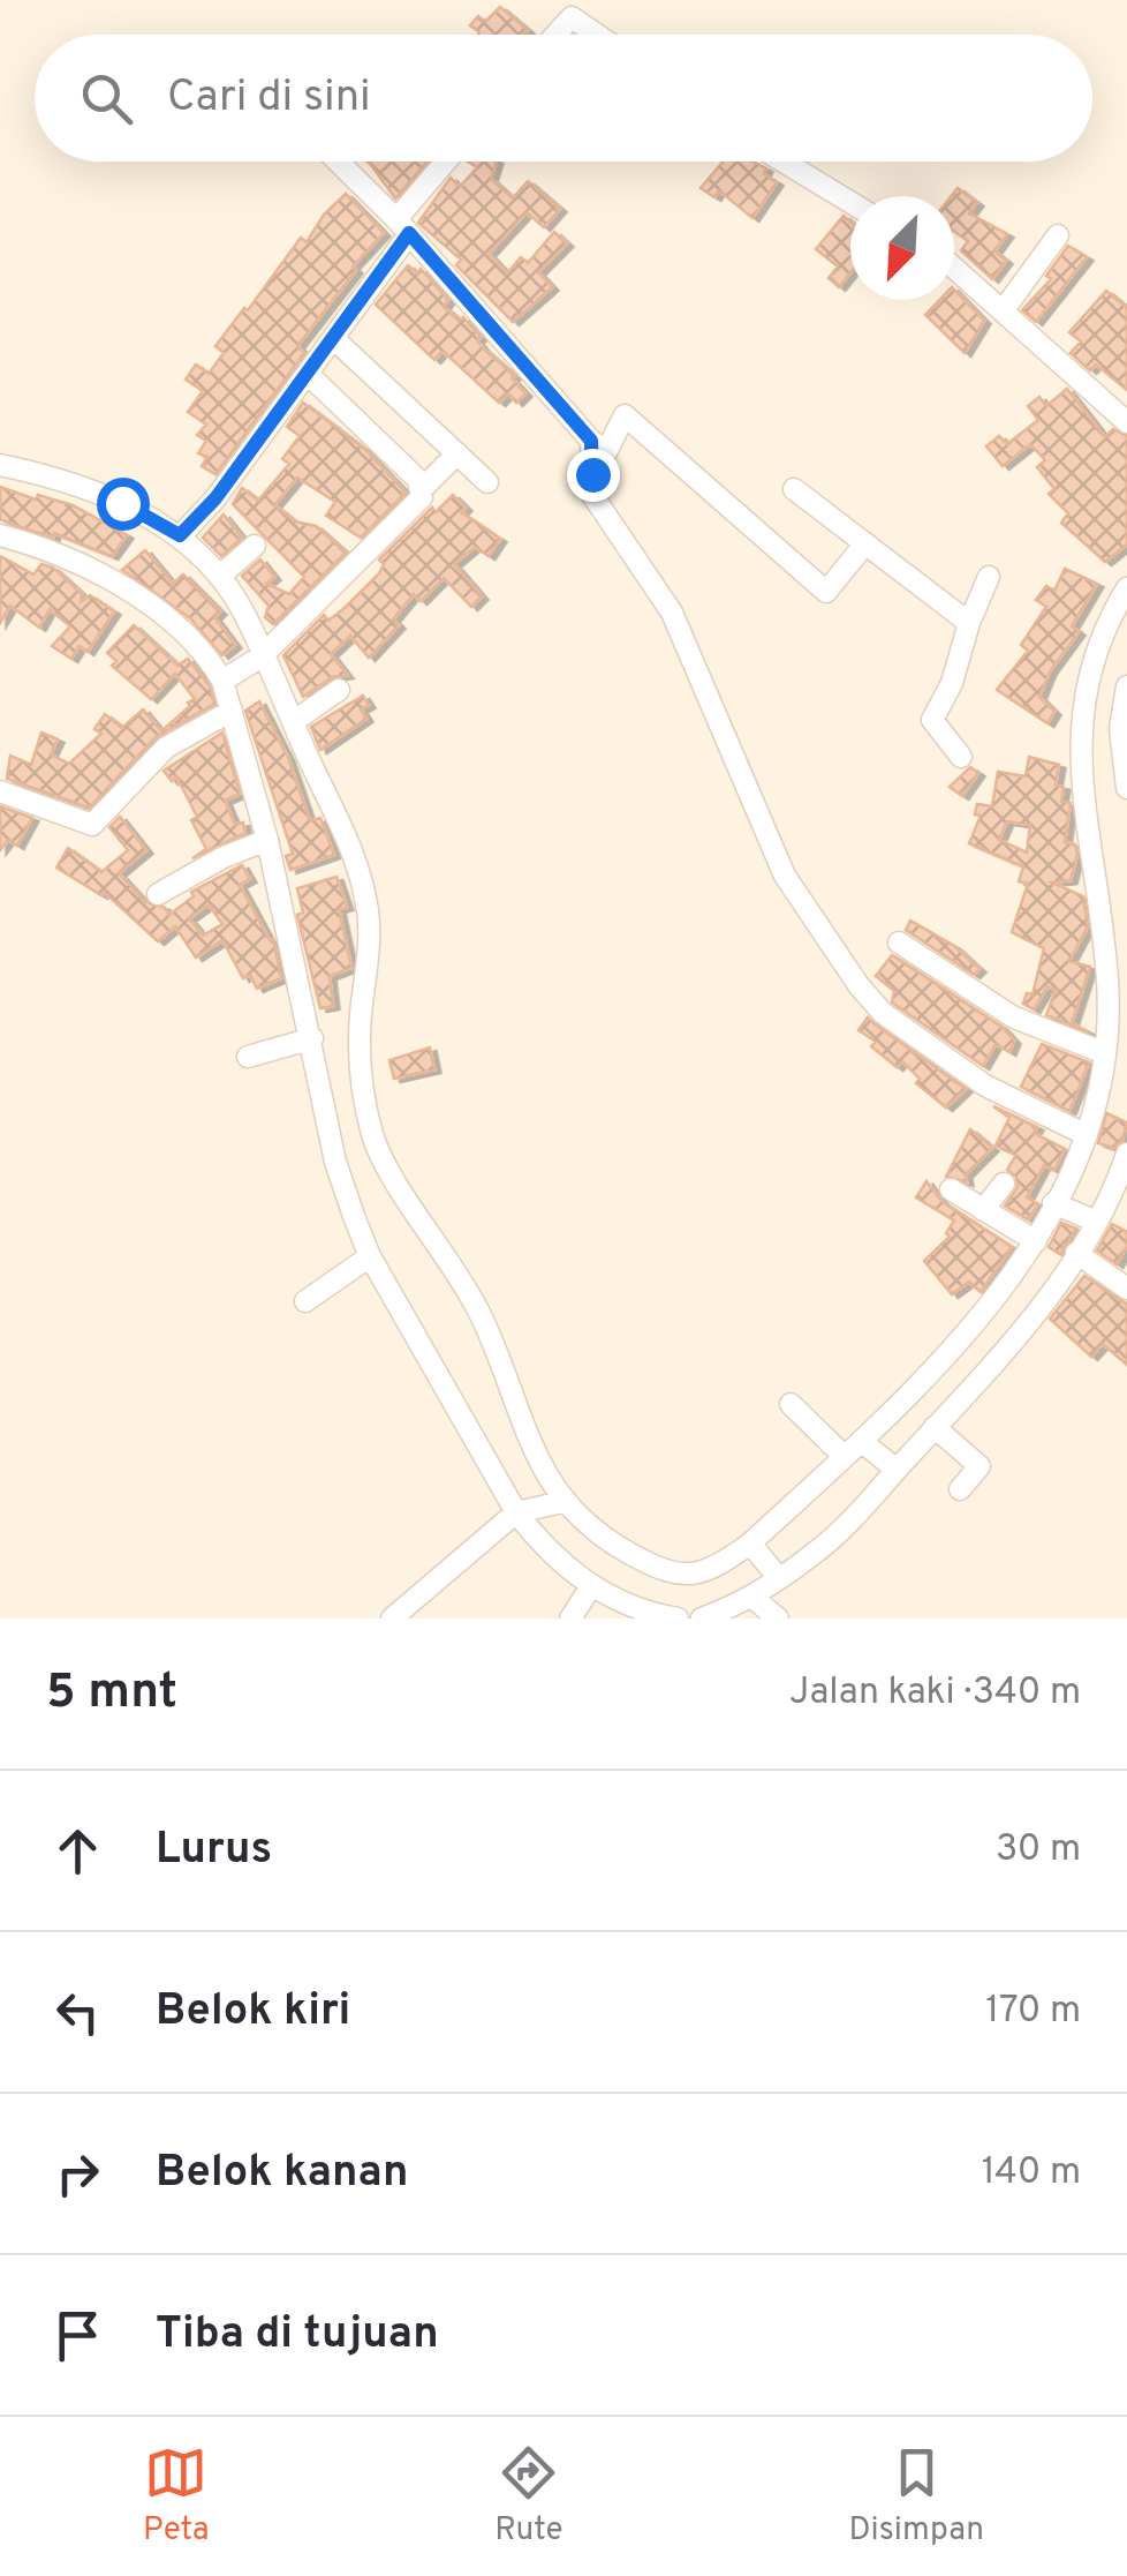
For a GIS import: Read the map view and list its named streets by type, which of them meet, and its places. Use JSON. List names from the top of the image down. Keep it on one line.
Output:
{"north":"bottom left","page":{"search":"Cari di sini","heading":["5 mnt","Jalan kaki · 340 m"],"list":[["Lurus","30 m"],["Belok kiri","170 m"],["Belok kanan","140 m"],"Tiba di tujuan"],"nav":["Peta","Rute","Disimpan"]}}
